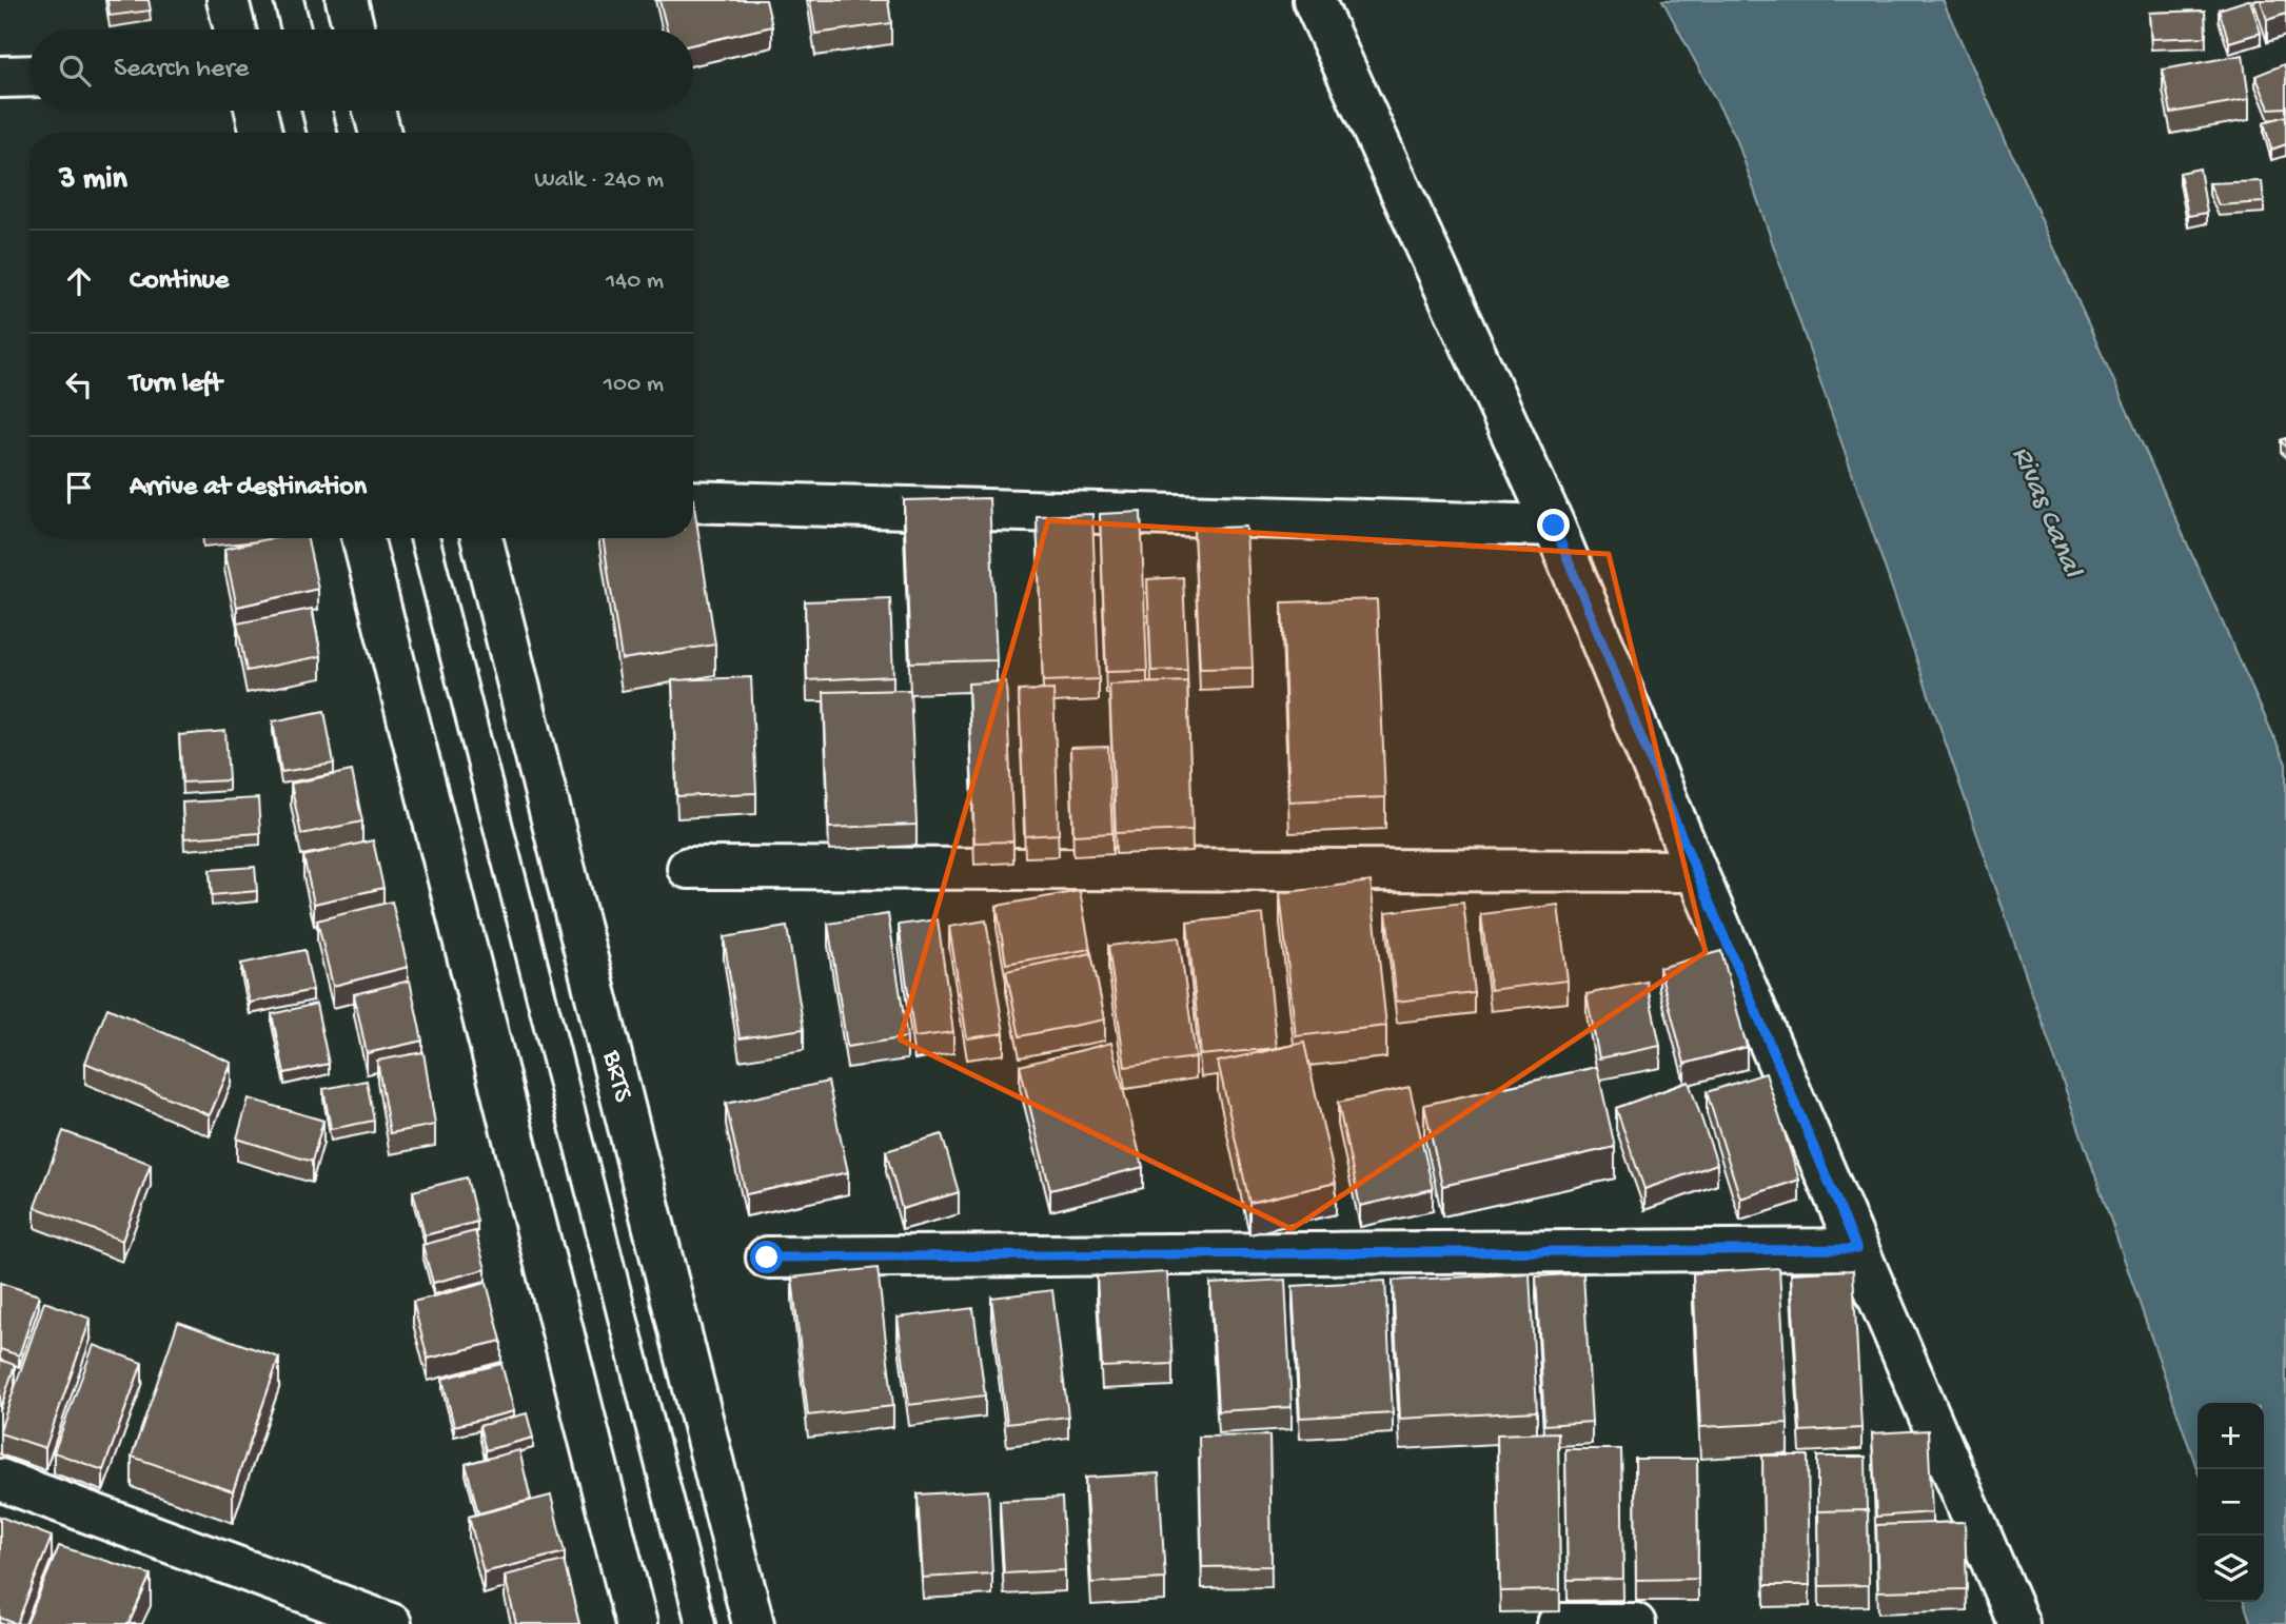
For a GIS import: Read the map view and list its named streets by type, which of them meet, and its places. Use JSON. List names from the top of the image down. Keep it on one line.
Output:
{"streets":{"street":["BRTS"]},"water":["Rivas Canal"],"page":{"search":"Search here","heading":["3 min","Walk · 240 m"],"list":[["Continue","140 m"],["Turn left","100 m"],"Arrive at destination"],"map_buttons":["+","−"]}}
